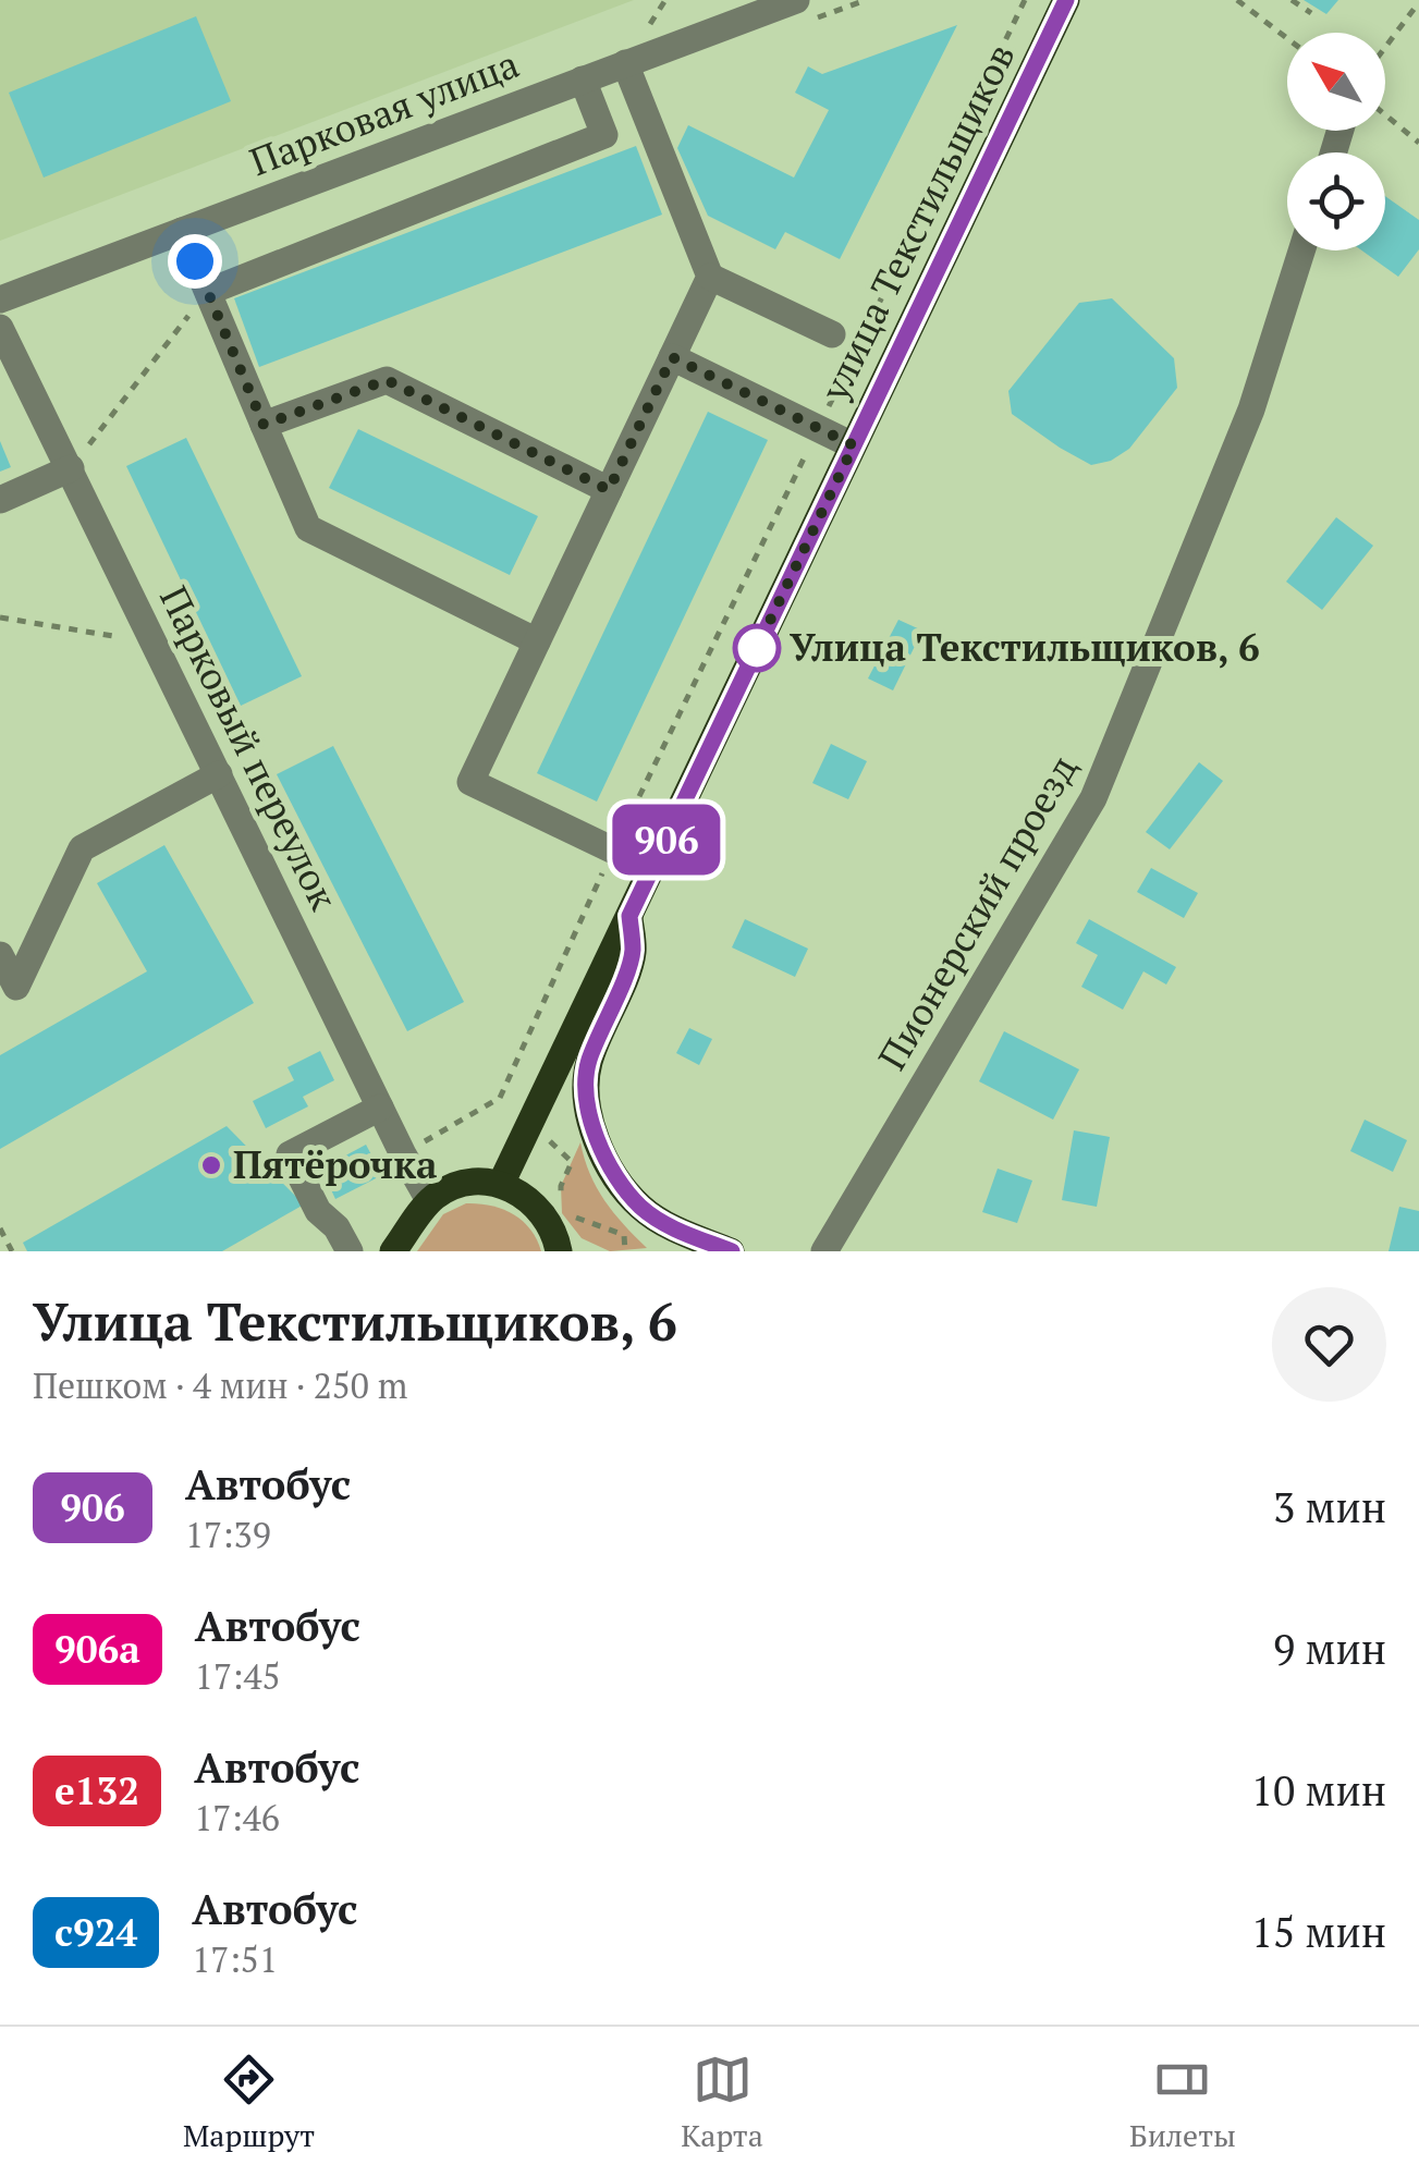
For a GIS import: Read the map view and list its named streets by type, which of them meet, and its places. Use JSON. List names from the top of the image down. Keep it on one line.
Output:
{"streets":{"main road":["улица Текстильщиков"],"street":["Парковая улица","Парковый переулок","Пионерский проезд"]},"places":["Улица Текстильщиков, 6","Пятёрочка"],"lines":["bus line 906"],"north":"top left","page":{"on_map":"906","heading":["Улица Текстильщиков, 6","Пешком · 4 мин · 250 m"],"list":[{"mark":"906","name":"Автобус","note":"17:39","value":"3 мин"},{"mark":"906а","name":"Автобус","note":"17:45","value":"9 мин"},{"mark":"е132","name":"Автобус","note":"17:46","value":"10 мин"},{"mark":"с924","name":"Автобус","note":"17:51","value":"15 мин"}],"tabs":["Маршрут","Карта","Билеты"]}}
